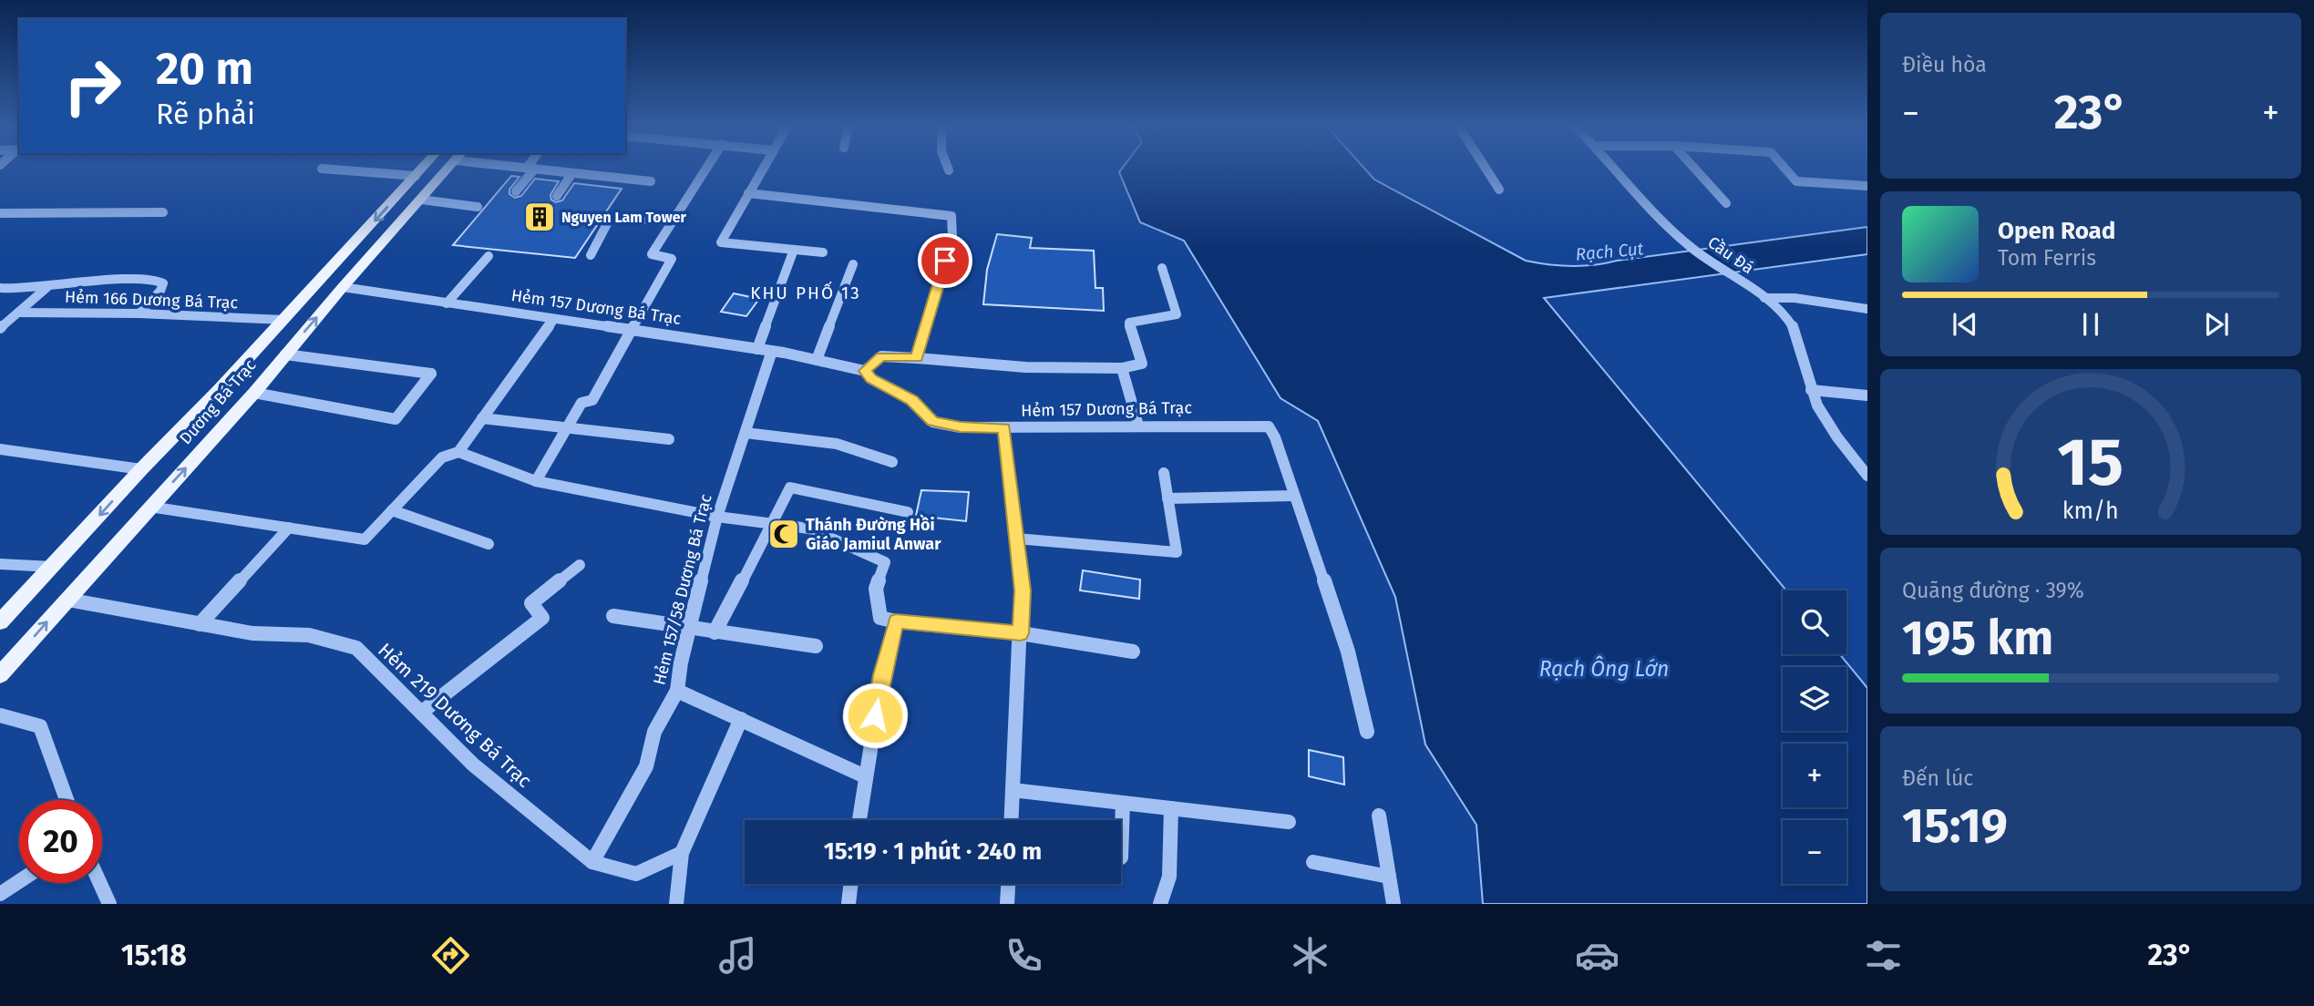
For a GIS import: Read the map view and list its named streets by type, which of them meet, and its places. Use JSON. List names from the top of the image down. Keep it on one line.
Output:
{"streets":{"main road":["Dương Bá Trạc"],"street":["Cầu Đá","Hẻm 166 Dương Bá Trạc","Hẻm 157 Dương Bá Trạc","Hẻm 157/58 Dương Bá Trạc","Hẻm 219 Dương Bá Trạc"]},"crossings":[["Hẻm 166 Dương Bá Trạc","Dương Bá Trạc"],["Hẻm 157 Dương Bá Trạc","Dương Bá Trạc"],["Hẻm 157 Dương Bá Trạc","Hẻm 157/58 Dương Bá Trạc"],["Dương Bá Trạc","Hẻm 219 Dương Bá Trạc"],["Hẻm 157/58 Dương Bá Trạc","Hẻm 219 Dương Bá Trạc"]],"districts":["KHU PHỐ 13"],"water":["Rạch Cụt","Rạch Ông Lớn"],"places":{"building":["Nguyen Lam Tower"],"mosque":["Thánh Đường Hồi Giáo Jamiul Anwar"]},"page":{"tile":["Điều hòa",["Quãng đường · 39%","195 km"],["Đến lúc","15:19"]],"turn":["20 m","Rẽ phải"],"heat":["−","23°","+"],"song":["Open Road","Tom Ferris"],"map_buttons":["+","−"],"limit":"20","trip":"15:19 · 1 phút · 240 m","tabs":["15:18","23°"],"gauge":["15","km/h"]}}
